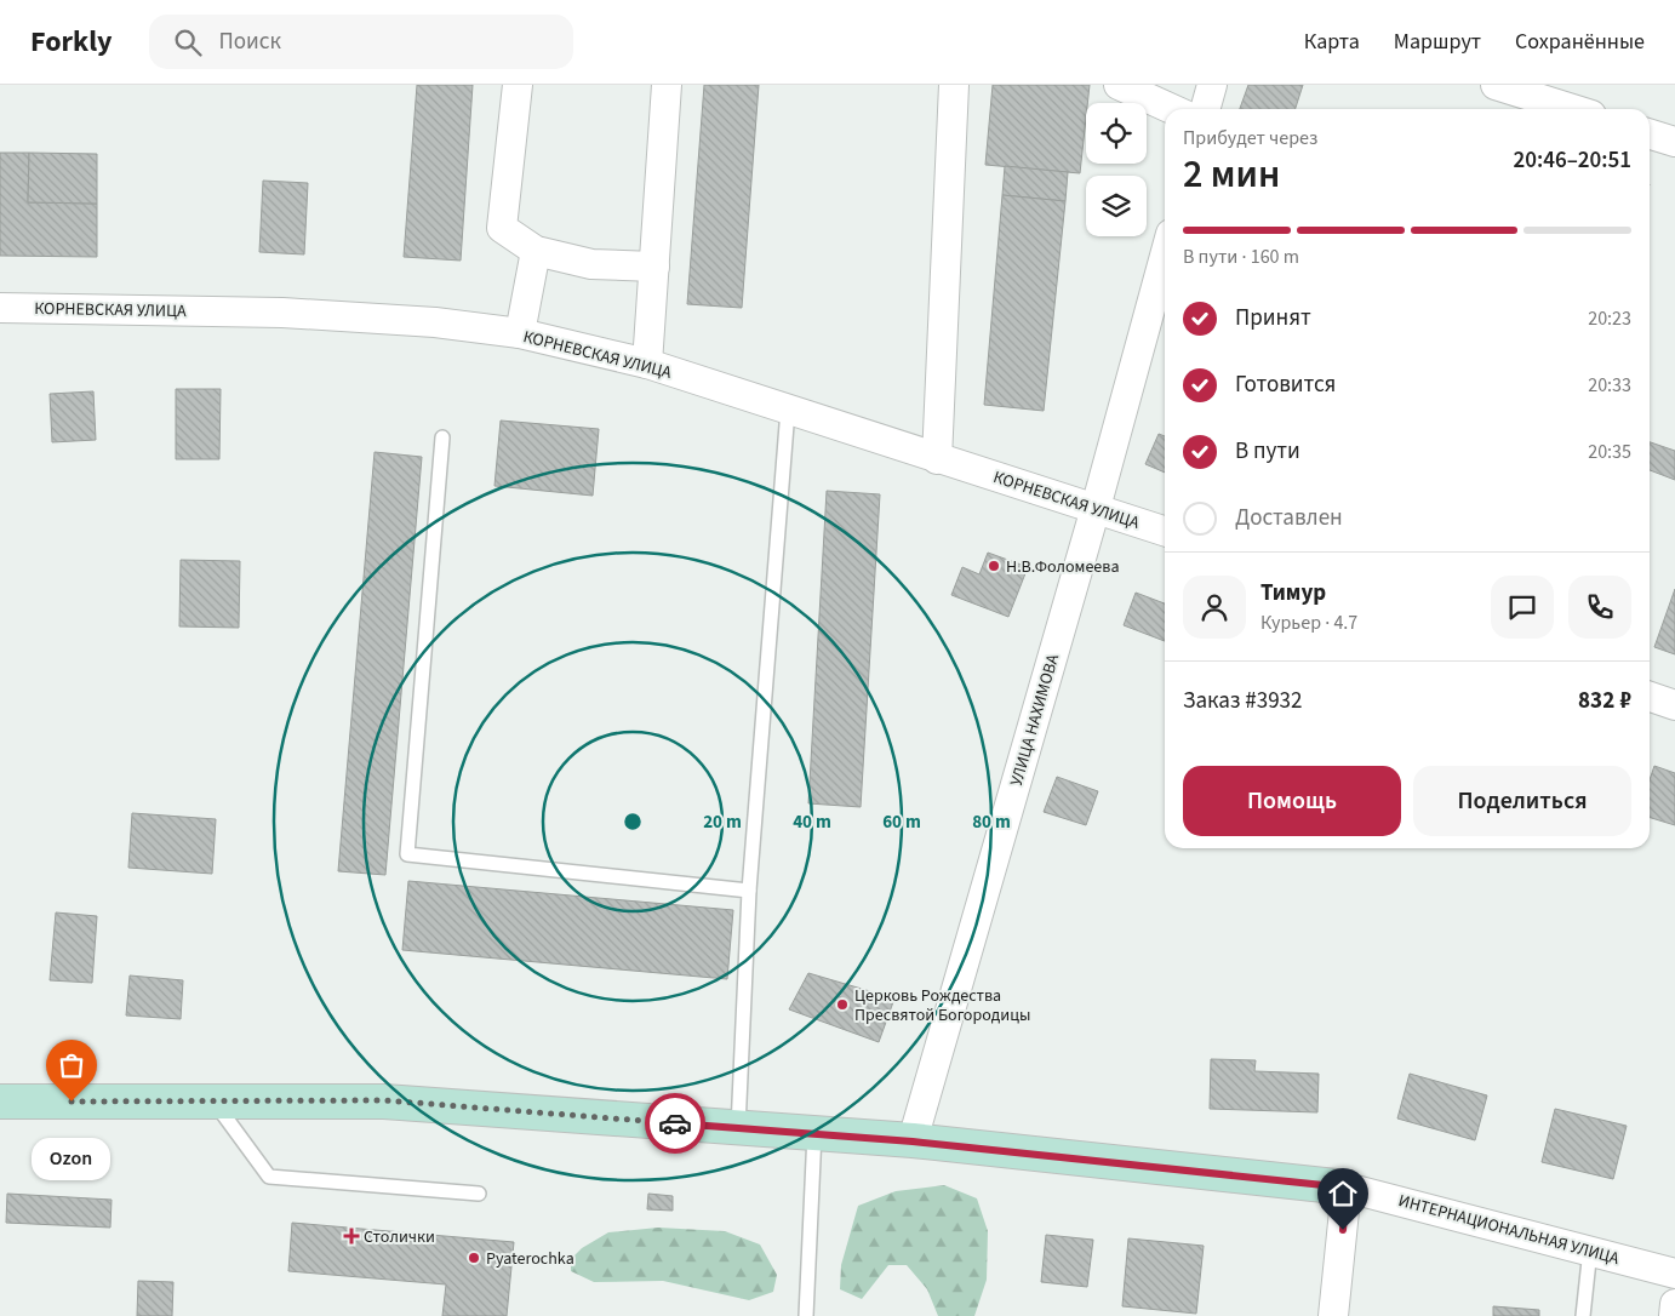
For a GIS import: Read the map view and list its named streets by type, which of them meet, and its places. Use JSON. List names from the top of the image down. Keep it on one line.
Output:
{"streets":{"street":["КОРНЕВСКАЯ УЛИЦА","УЛИЦА НАХИМОВА","ИНТЕРНАЦИОНАЛЬНАЯ УЛИЦА"]},"crossings":[["КОРНЕВСКАЯ УЛИЦА","УЛИЦА НАХИМОВА"],["УЛИЦА НАХИМОВА","ИНТЕРНАЦИОНАЛЬНАЯ УЛИЦА"]],"places":{"other":["Н.В.Фоломеева","Церковь Рождества Пресвятой Богородицы","Ozon","Pyaterochka"],"health":["Столички"]},"page":{"header":"Forkly","search":"Поиск","nav":["Карта","Маршрут","Сохранённые"],"heading":["2 мин","Прибудет через","20:46–20:51"],"panel":["Тимур","Курьер · 4.7","Заказ #3932","832 ₽"],"bar":"В пути · 160 m","list":[["Принят","20:23"],["Готовится","20:33"],["В пути","20:35"],"Доставлен"],"buttons":["Помощь","Поделиться"],"bubble":"Ozon"},"rings":["20 m","40 m","60 m","80 m"]}
